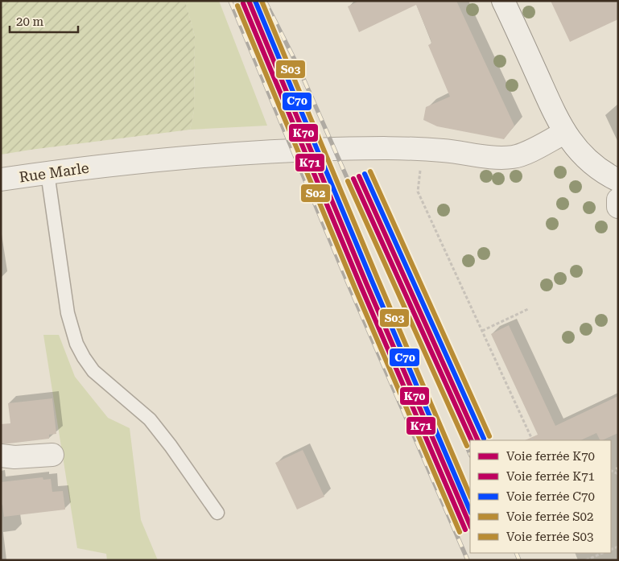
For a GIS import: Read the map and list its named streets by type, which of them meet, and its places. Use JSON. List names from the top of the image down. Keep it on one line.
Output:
{"streets":{"street":["Rue Marle"]},"lines":["rail line K70","rail line C70","rail line S03","rail line K71","rail line S02"],"legend":["Voie ferrée K70","Voie ferrée K71","Voie ferrée C70","Voie ferrée S02","Voie ferrée S03"],"scale_bar":"20 m"}
